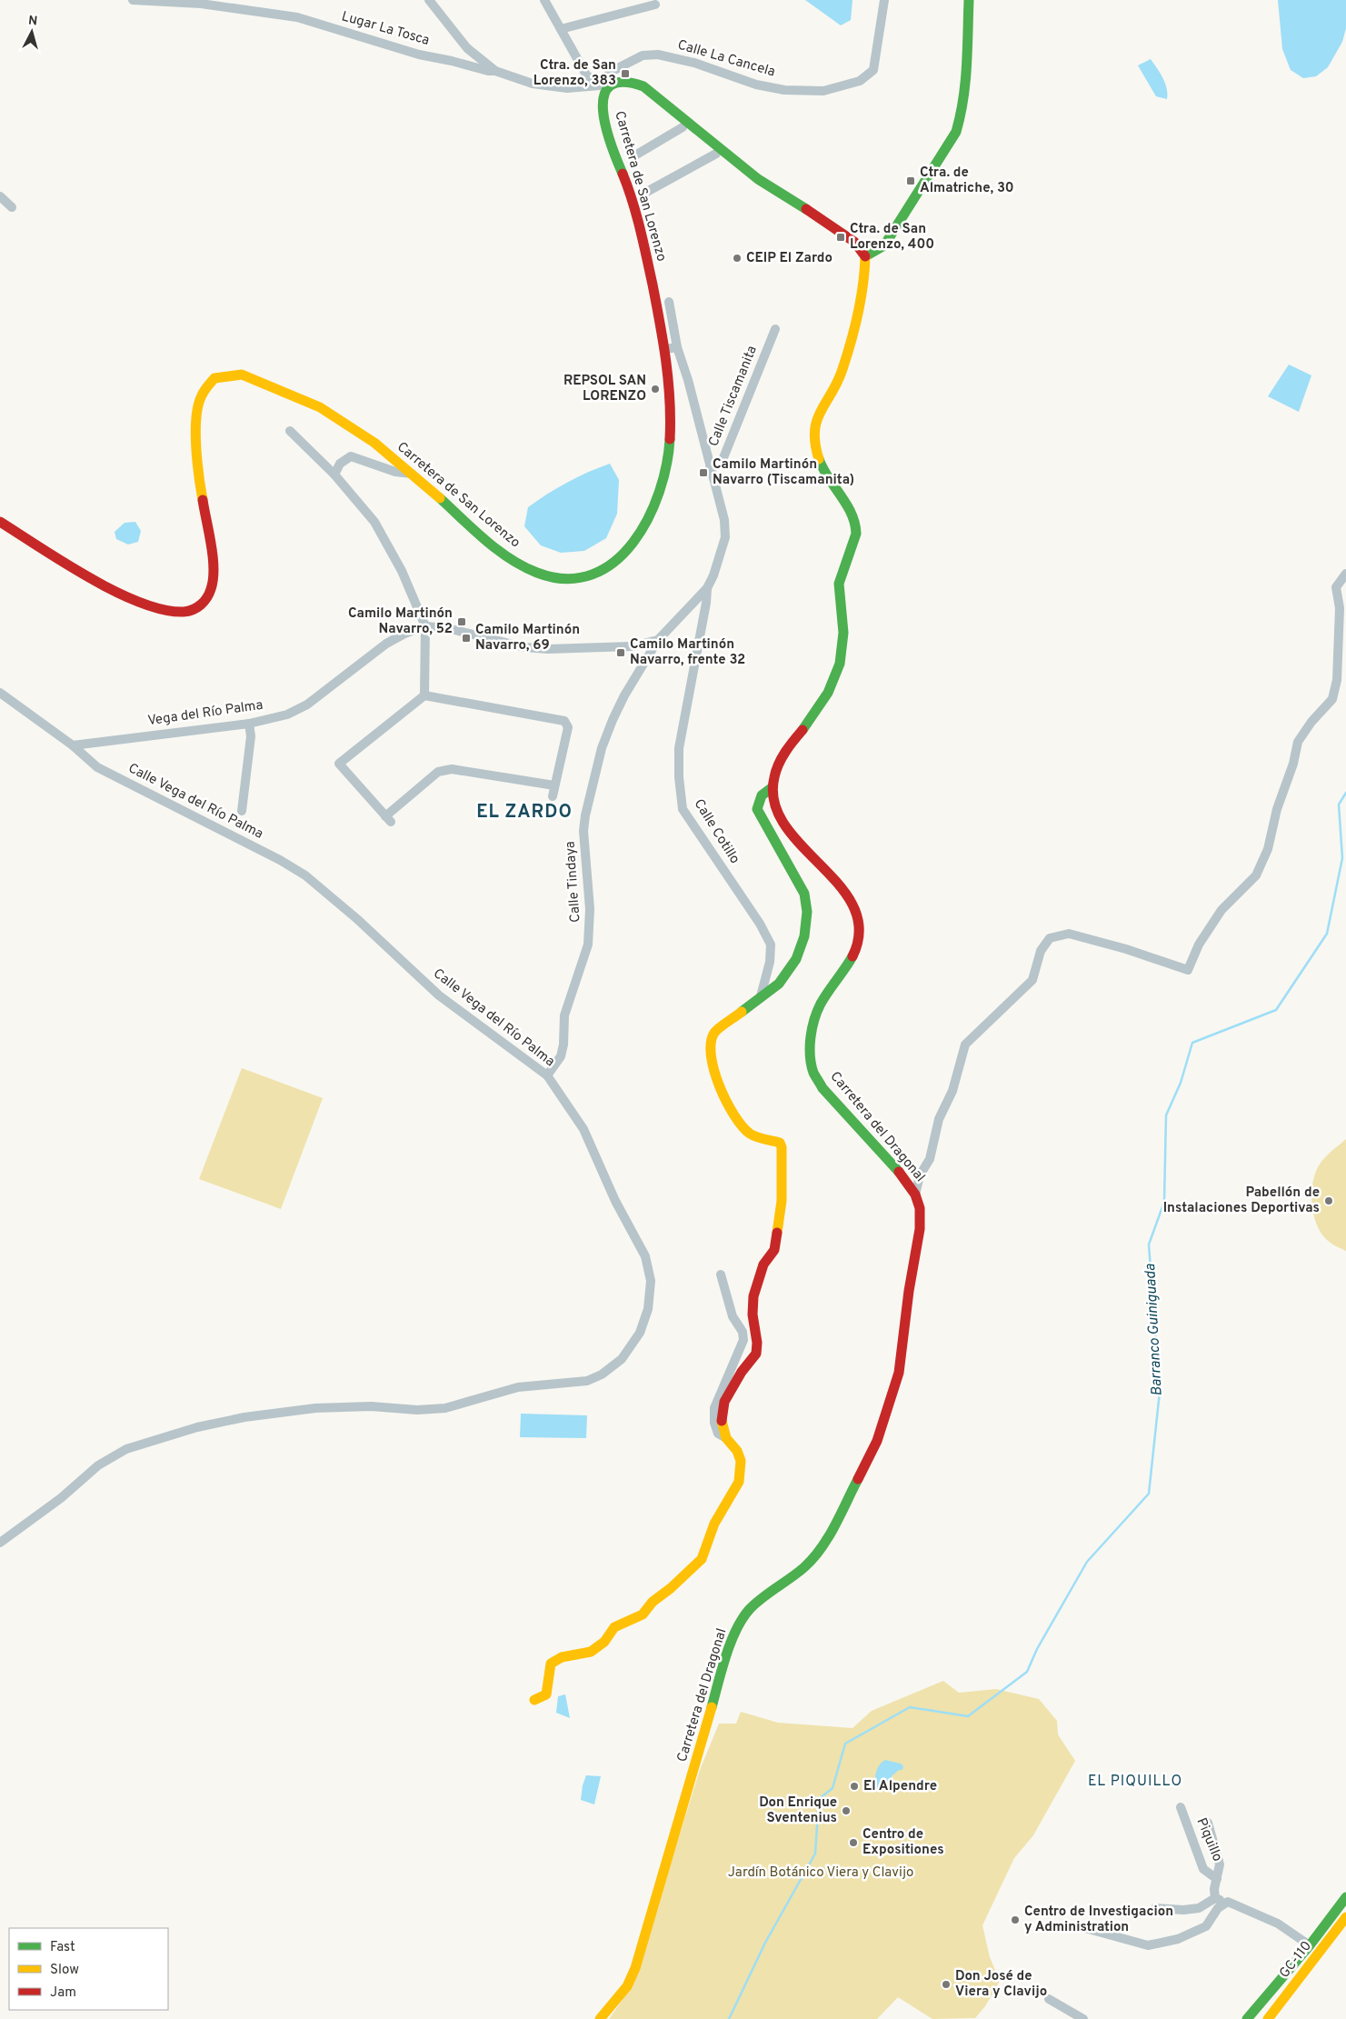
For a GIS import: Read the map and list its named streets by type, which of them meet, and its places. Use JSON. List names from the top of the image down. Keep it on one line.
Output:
{"streets":{"street":["Lugar La Tosca","Calle La Cancela","Carretera de San Lorenzo","Calle Tiscamanita","Vega del Río Palma","Calle Vega del Río Palma","Calle Cotillo","Calle Tindaya","Carretera del Dragonal","Piquillo","GC-110"]},"crossings":[["Calle La Cancela","Carretera de San Lorenzo"],["Vega del Río Palma","Calle Vega del Río Palma"],["Calle Vega del Río Palma","Calle Tindaya"],["Calle Cotillo","Calle Tindaya"]],"districts":["EL ZARDO","EL PIQUILLO"],"water":["Barranco Guiniguada"],"parks":["Jardín Botánico Viera y Clavijo"],"places":{"transit":["Ctra. de San Lorenzo, 383","Ctra. de Almatriche, 30","Ctra. de San Lorenzo, 400","Camilo Martinón Navarro (Tiscamanita)","Camilo Martinón Navarro, 52","Camilo Martinón Navarro, 69","Camilo Martinón Navarro, frente 32"],"other":["CEIP El Zardo","REPSOL SAN LORENZO","Pabellón de Instalaciones Deportivas","El Alpendre","Don Enrique Sventenius","Centro de Expositiones","Centro de Investigacion y Administration","Don José de Viera y Clavijo"]},"legend":["Fast","Slow","Jam"],"north":"top"}
